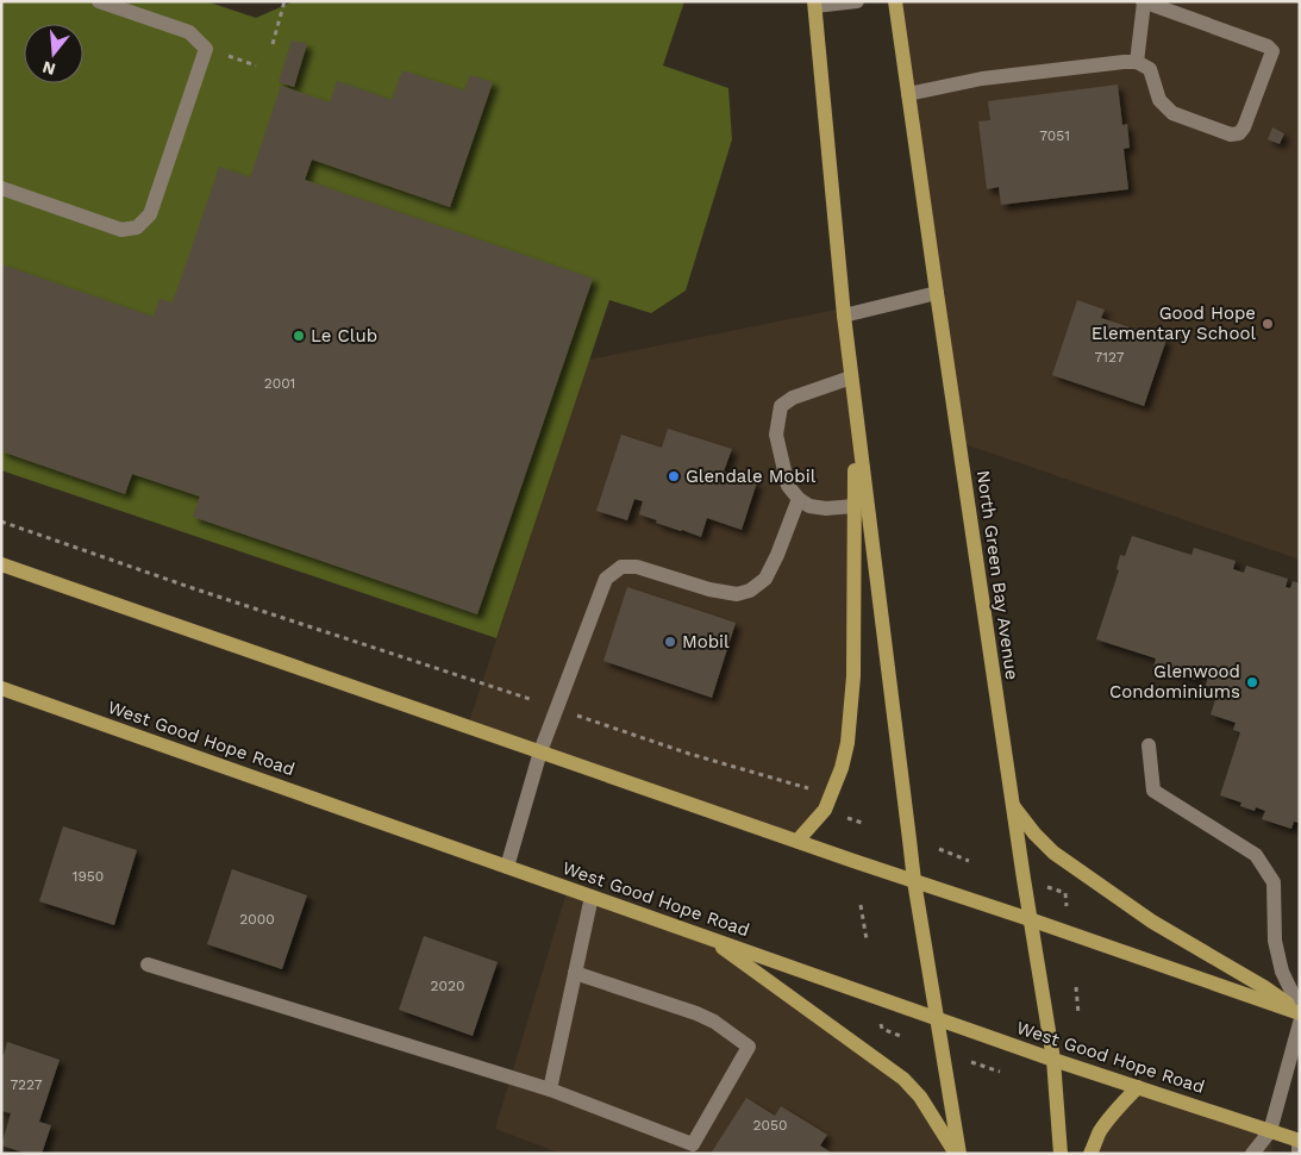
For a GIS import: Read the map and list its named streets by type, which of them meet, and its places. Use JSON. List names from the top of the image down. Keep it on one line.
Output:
{"streets":{"main road":["North Green Bay Avenue","West Good Hope Road"]},"crossings":[["North Green Bay Avenue","West Good Hope Road"]],"places":["Good Hope Elementary School","Le Club","Glendale Mobil","Mobil","Glenwood Condominiums"],"house_numbers":["7051","7127","2001","1950","2000","2020","7227","2050"],"north":"bottom"}
